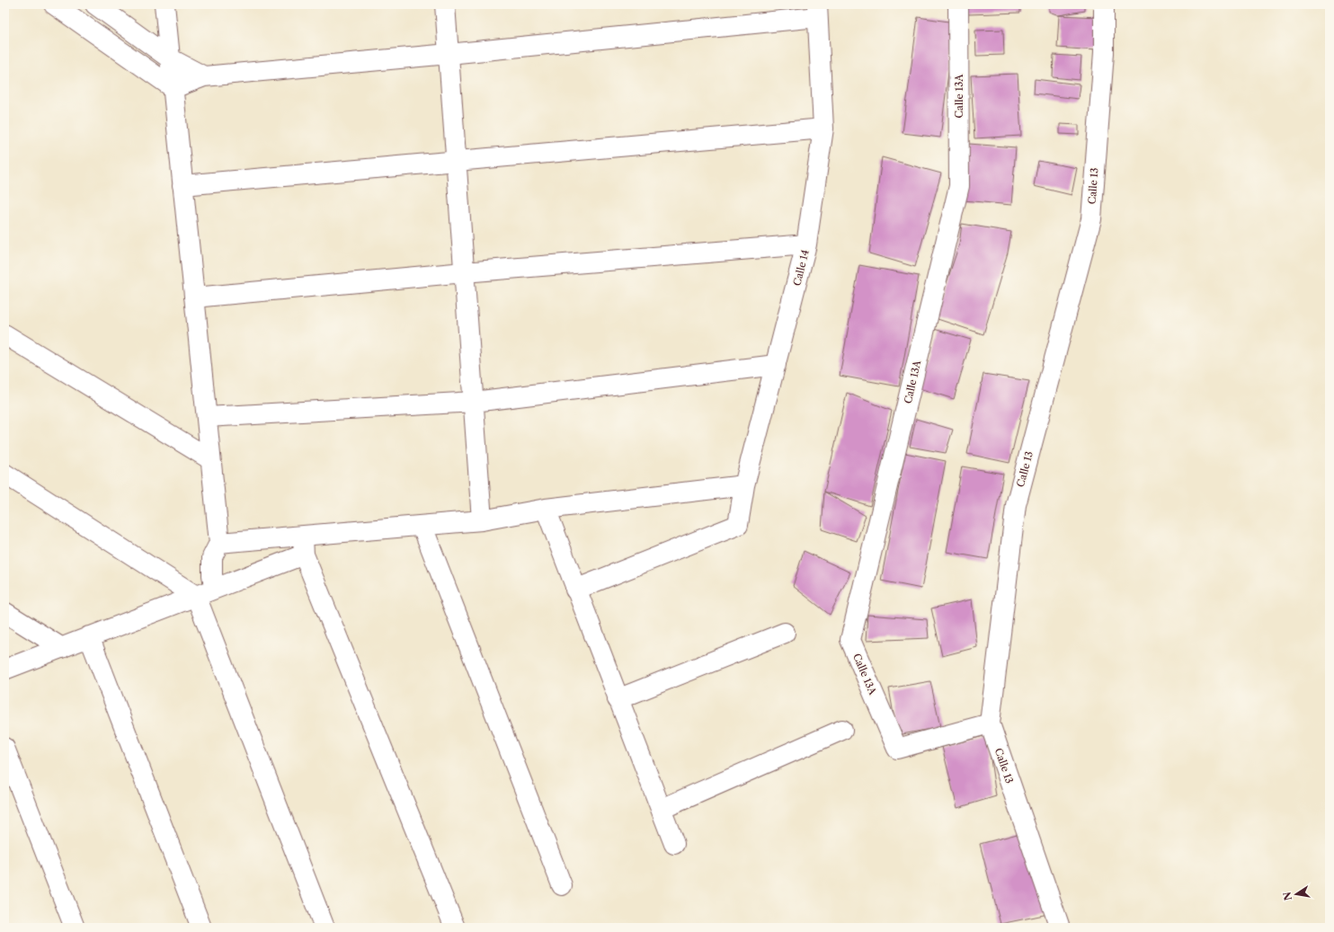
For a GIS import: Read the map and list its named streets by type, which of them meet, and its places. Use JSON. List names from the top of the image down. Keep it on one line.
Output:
{"streets":{"street":["Calle 13A","Calle 13","Calle 14"]},"crossings":[["Calle 13A","Calle 13"]],"north":"left"}
